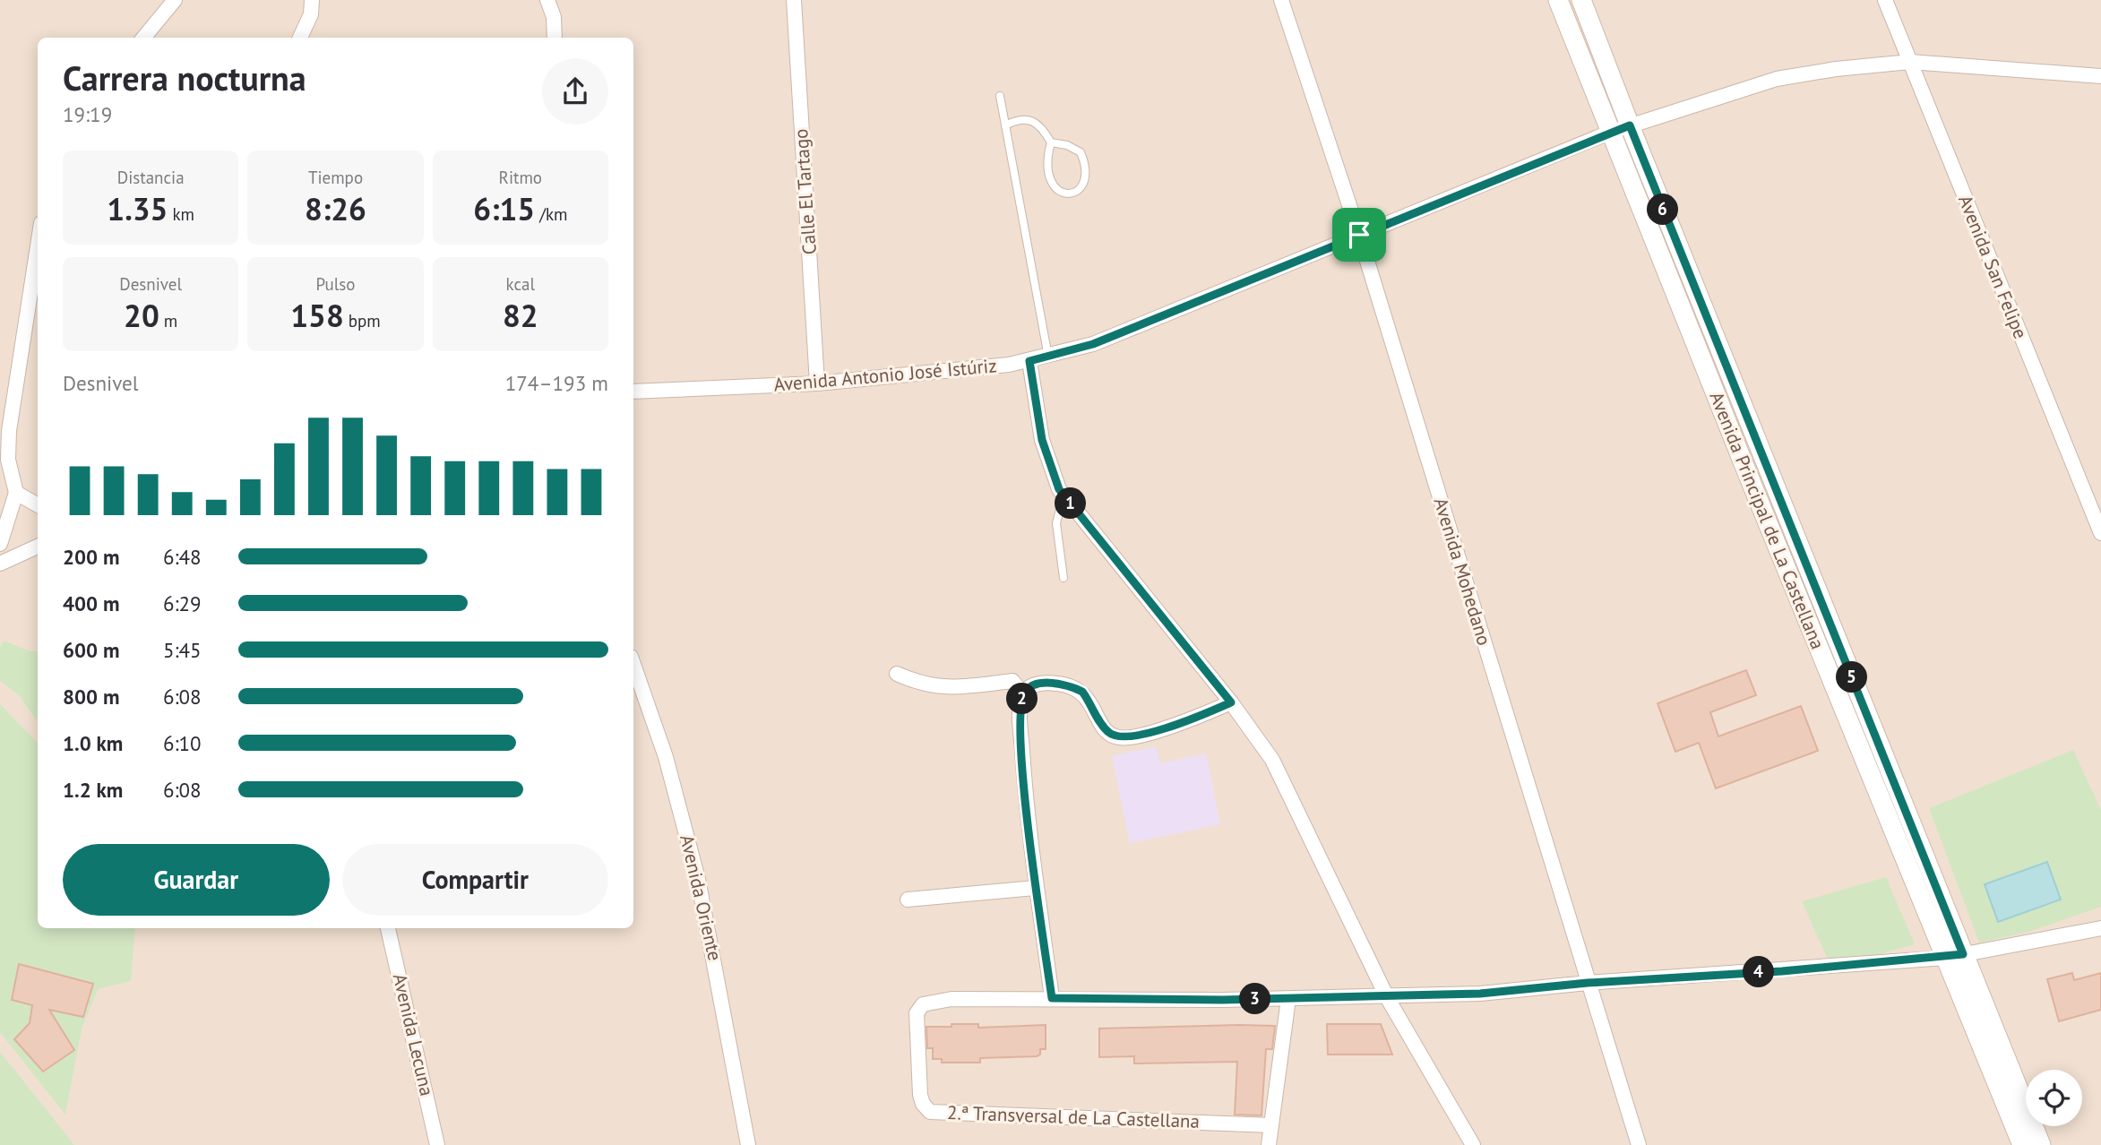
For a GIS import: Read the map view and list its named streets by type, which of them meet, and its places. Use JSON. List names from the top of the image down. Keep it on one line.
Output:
{"streets":{"street":["Calle El Tartago","Avenida San Felipe","Avenida Antonio José Istúriz","Avenida Principal de La Castellana","Avenida Mohedano","Avenida Oriente","Avenida Lecuna","2.ª Transversal de La Castellana"]},"crossings":[["Calle El Tartago","Avenida Antonio José Istúriz"],["Avenida San Felipe","Avenida Antonio José Istúriz"],["Avenida Antonio José Istúriz","Avenida Principal de La Castellana"],["Avenida Antonio José Istúriz","Avenida Mohedano"],["Avenida Principal de La Castellana","2.ª Transversal de La Castellana"],["Avenida Mohedano","2.ª Transversal de La Castellana"]],"page":{"heading":["Carrera nocturna","19:19"],"stats":[["Distancia","1.35 km"],["Tiempo","8:26"],["Ritmo","6:15 /km"],["Desnivel","20 m"],["Pulso","158 bpm"],["kcal","82"]],"pins":["6","1","5","2","4","3"],"chart":["Desnivel","174–193 m"],"list":[{"name":"200 m","note":"6:48"},{"name":"400 m","note":"6:29"},{"name":"600 m","note":"5:45"},{"name":"800 m","note":"6:08"},{"name":"1.0 km","note":"6:10"},{"name":"1.2 km","note":"6:08"}],"buttons":["Guardar","Compartir"]}}
